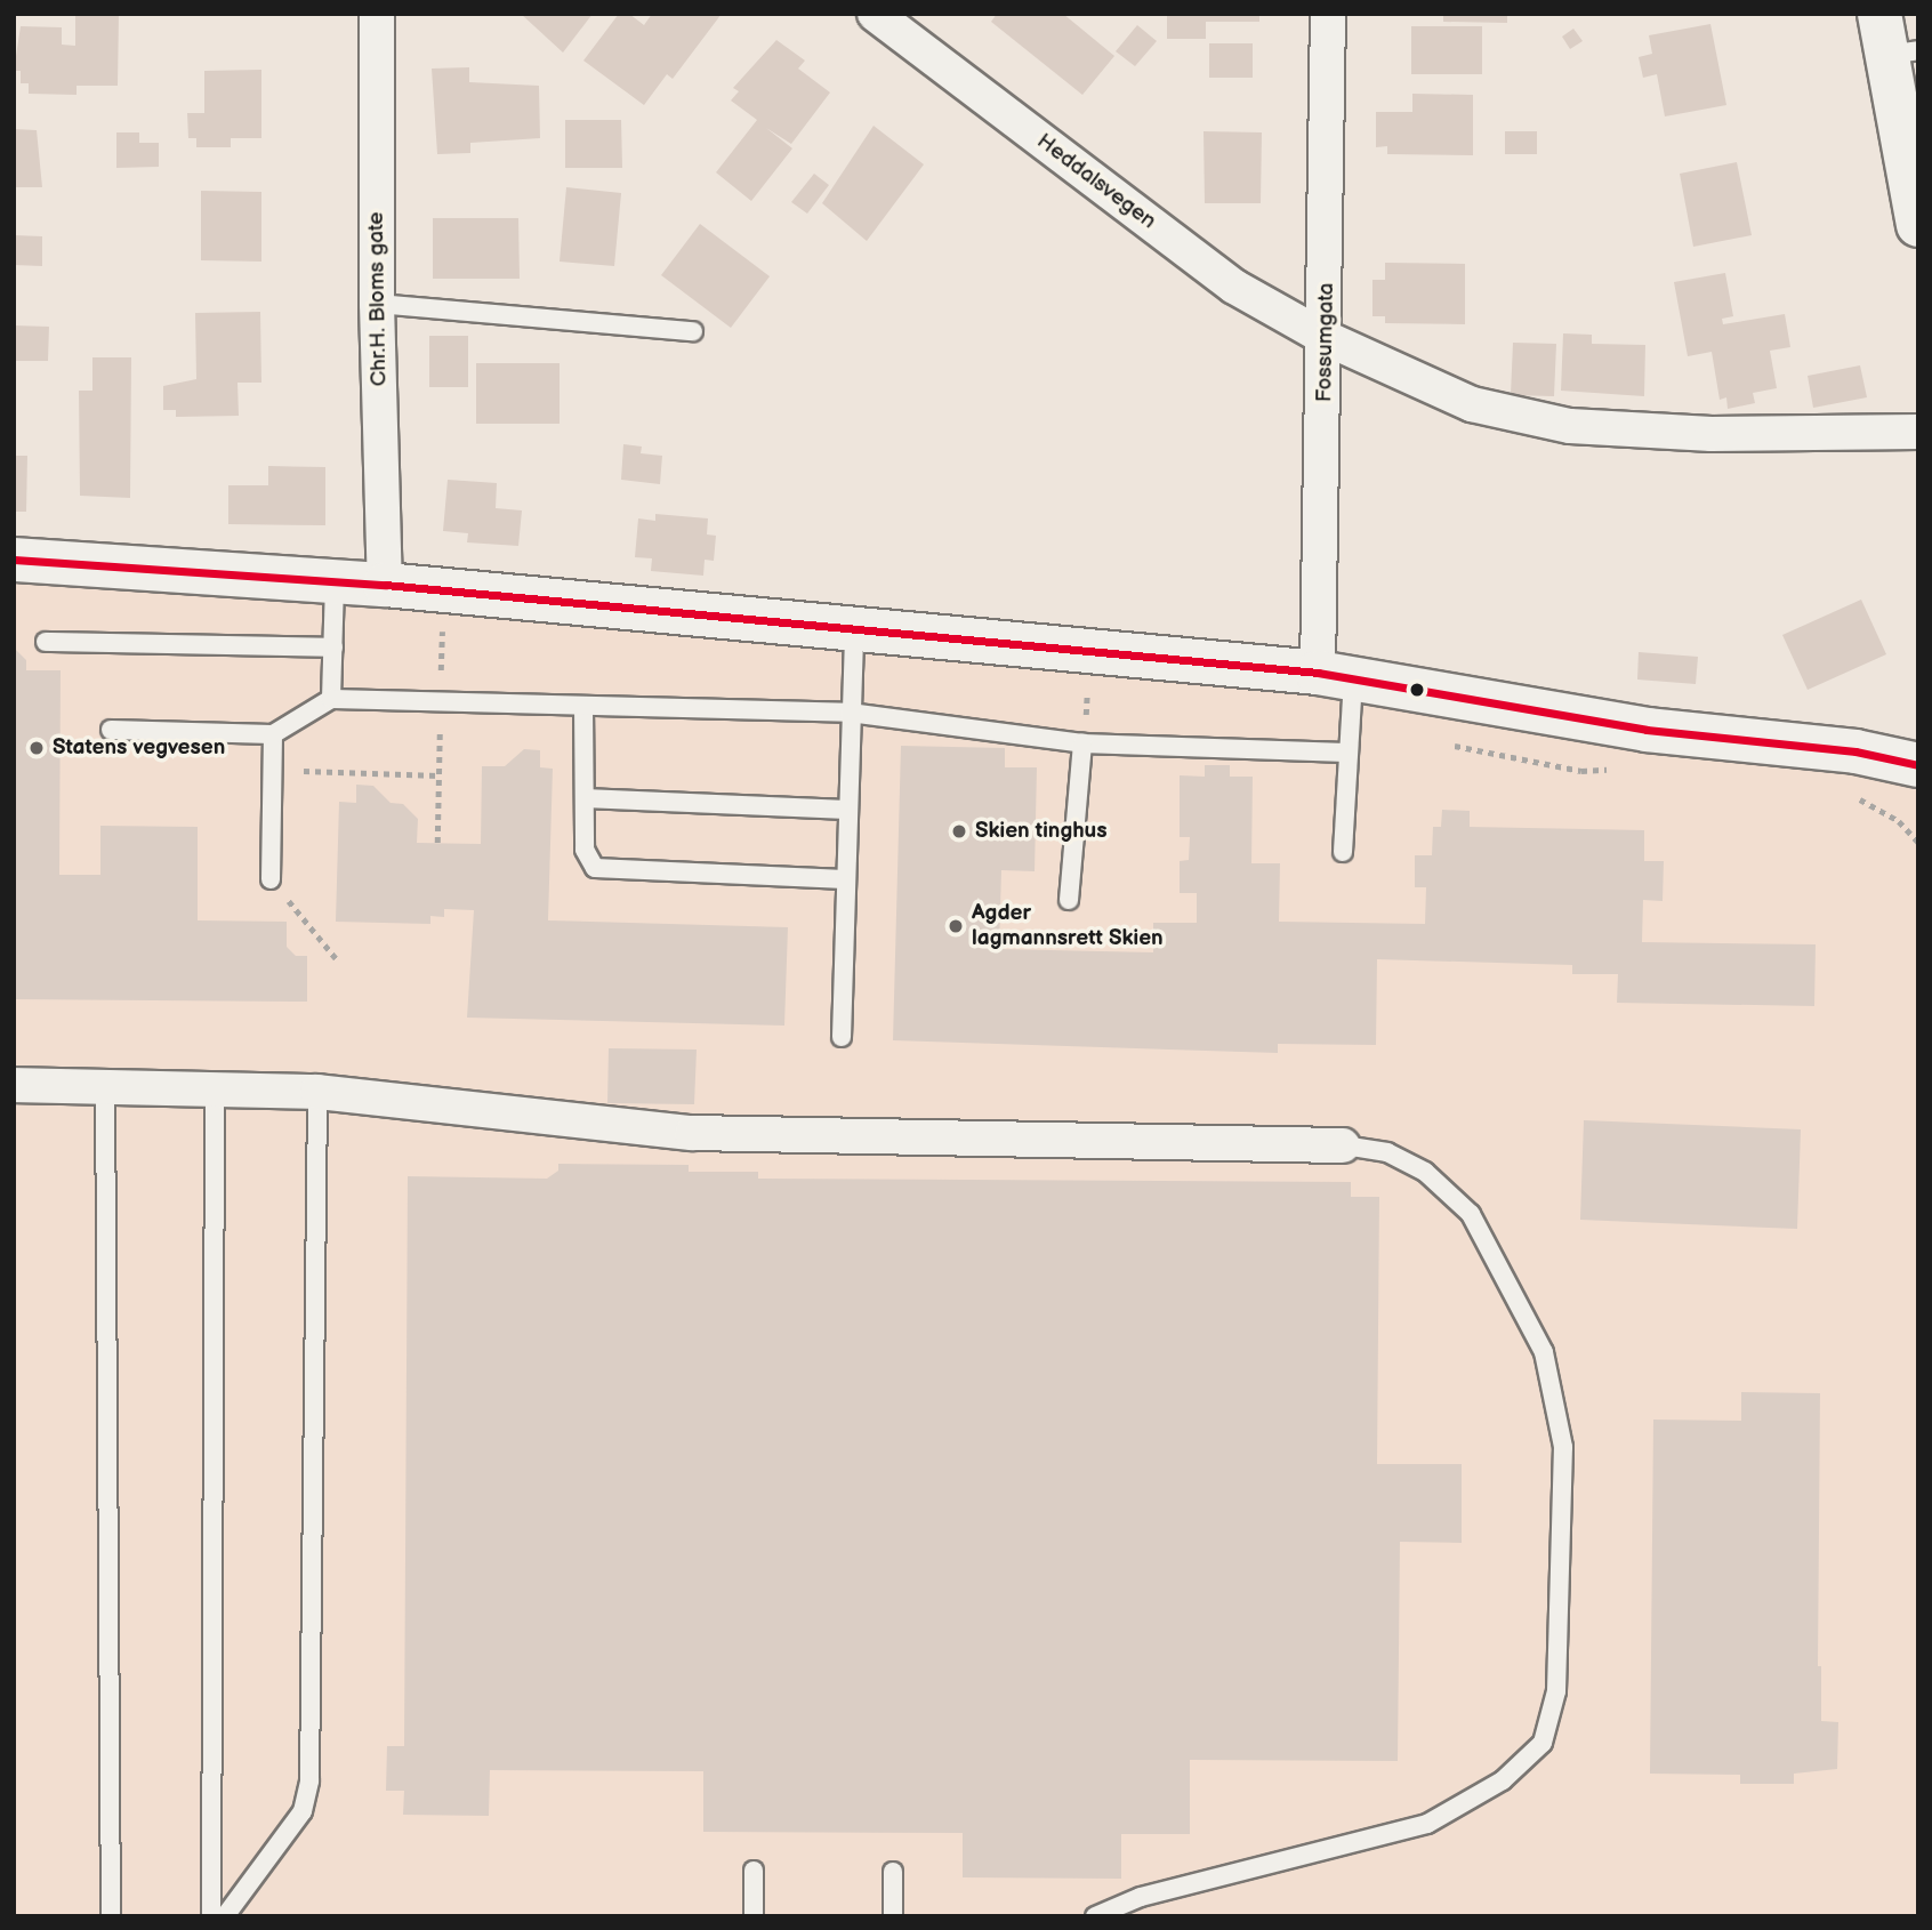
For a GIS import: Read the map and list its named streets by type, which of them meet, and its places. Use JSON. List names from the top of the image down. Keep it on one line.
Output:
{"streets":{"street":["Heddalsvegen","Chr.H. Bloms gate","Fossumgata"]},"crossings":[["Heddalsvegen","Fossumgata"]],"places":["Statens vegvesen","Skien tinghus","Agder lagmannsrett Skien"]}
